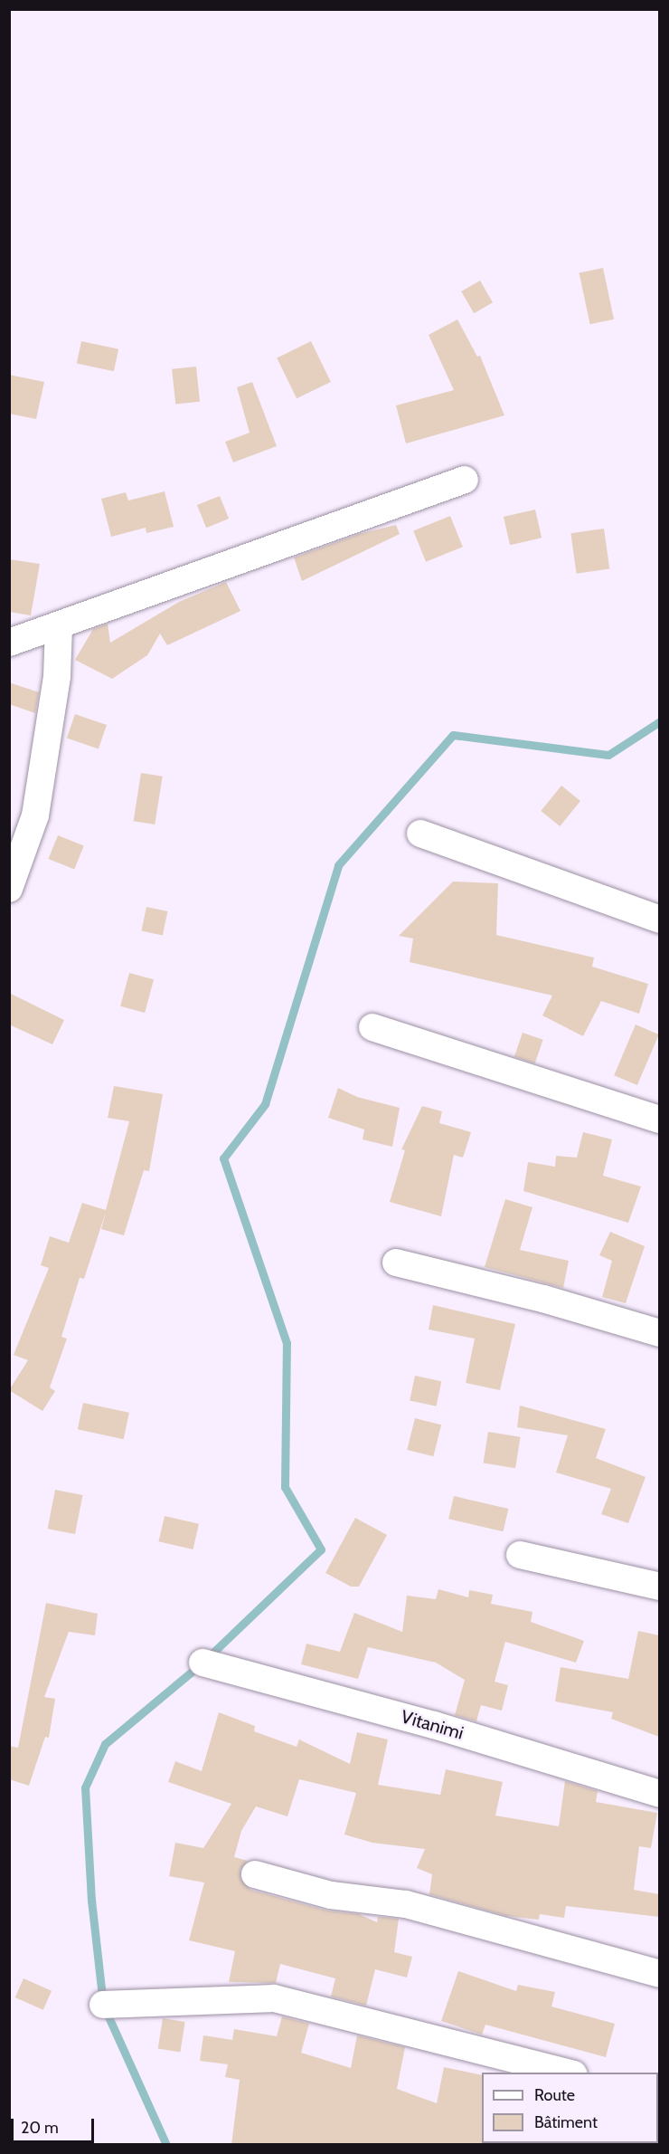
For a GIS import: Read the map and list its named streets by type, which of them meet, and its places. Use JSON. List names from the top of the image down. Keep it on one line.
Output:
{"streets":{"street":["Vitanimi"]},"legend":["Route","Bâtiment"],"scale_bar":"20 m"}
